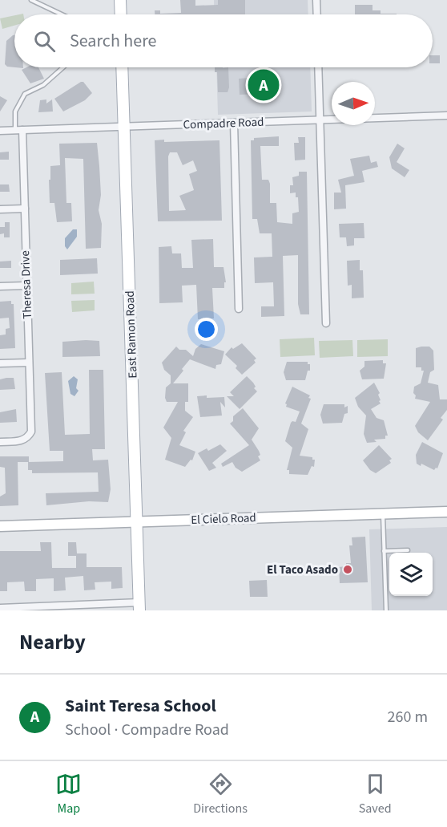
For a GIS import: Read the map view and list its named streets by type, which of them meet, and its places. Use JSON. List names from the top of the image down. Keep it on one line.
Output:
{"streets":{"main road":["East Ramon Road","El Cielo Road"],"street":["Compadre Road","Theresa Drive"]},"crossings":[["Compadre Road","Theresa Drive"],["Compadre Road","East Ramon Road"],["East Ramon Road","El Cielo Road"]],"places":["El Taco Asado"],"north":"right","page":{"search":"Search here","pins":"A","heading":"Nearby","list":[{"mark":"A","name":"Saint Teresa School","note":"School · Compadre Road","value":"260 m"}],"nav":["Map","Directions","Saved"]}}
